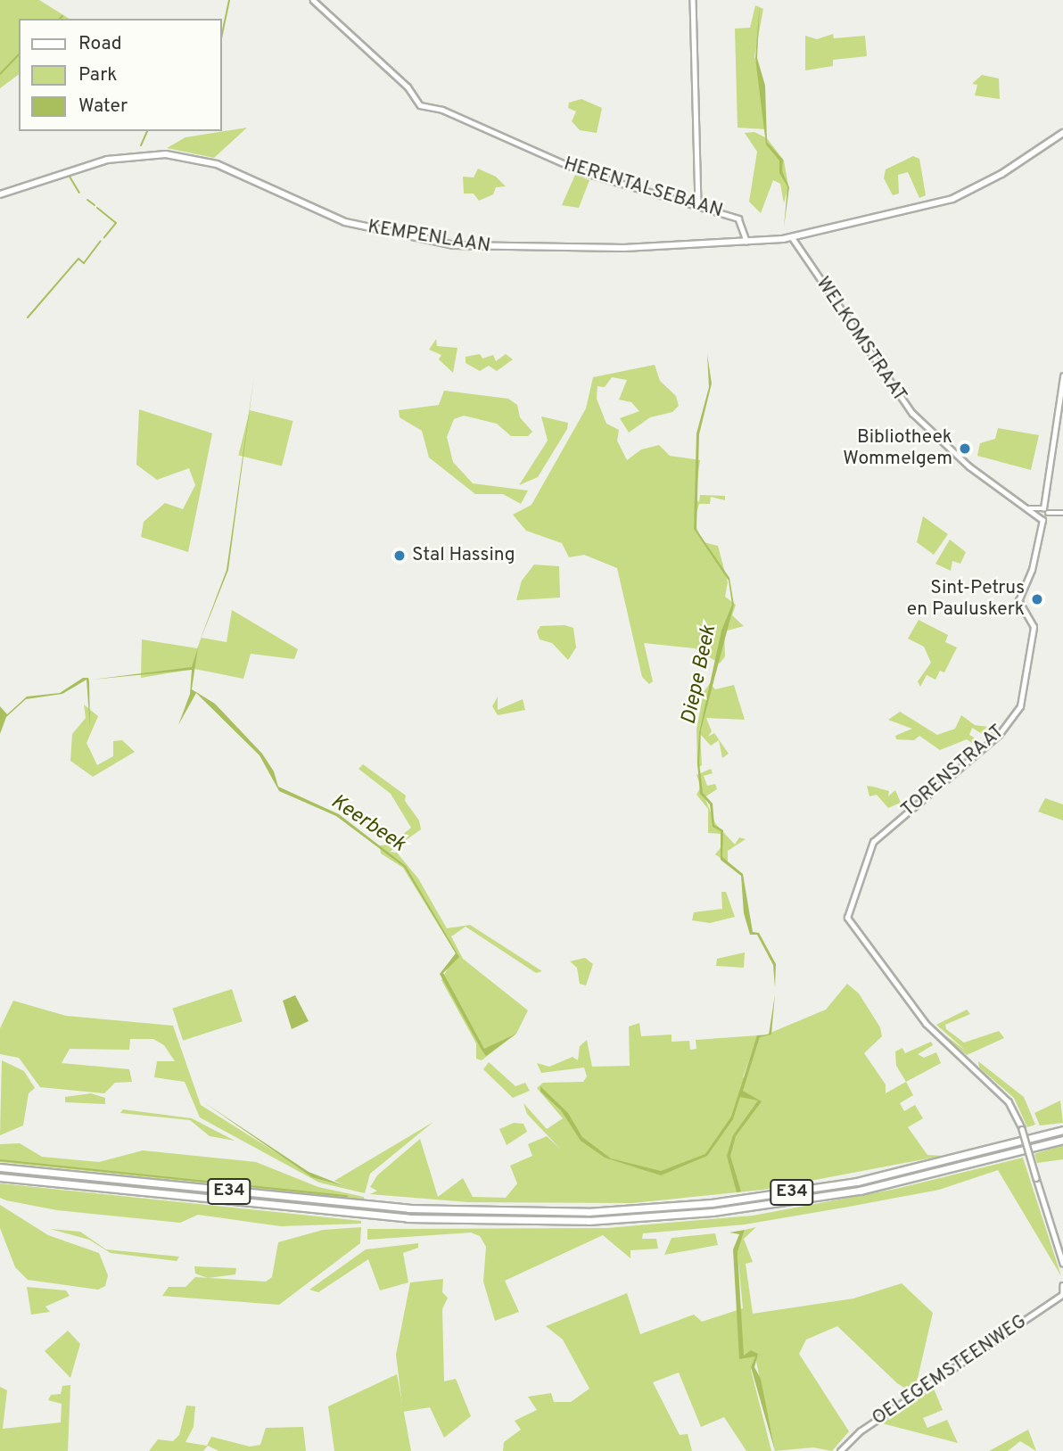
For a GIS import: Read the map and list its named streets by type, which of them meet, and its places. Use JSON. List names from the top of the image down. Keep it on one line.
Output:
{"streets":{"highway":["E34"],"main road":["KEMPENLAAN"],"street":["HERENTALSEBAAN","WELKOMSTRAAT","TORENSTRAAT","OELEGEMSTEENWEG"]},"crossings":[["HERENTALSEBAAN","KEMPENLAAN"],["WELKOMSTRAAT","TORENSTRAAT"]],"water":["Diepe Beek","Keerbeek"],"places":["Bibliotheek Wommelgem","Stal Hassing","Sint-Petrus en Pauluskerk"],"legend":["Road","Park","Water"]}
